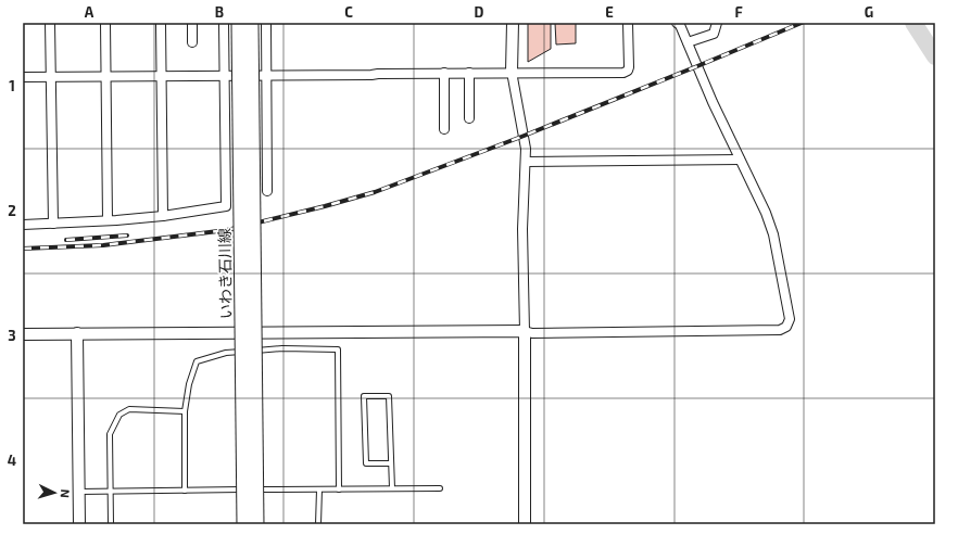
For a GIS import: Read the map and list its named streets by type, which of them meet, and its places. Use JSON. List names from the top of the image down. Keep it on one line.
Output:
{"streets":{"main road":["いわき石川線"]},"north":"right","grid":{"columns":["A","B","C","D","E","F","G"],"rows":["1","2","3","4"]}}
